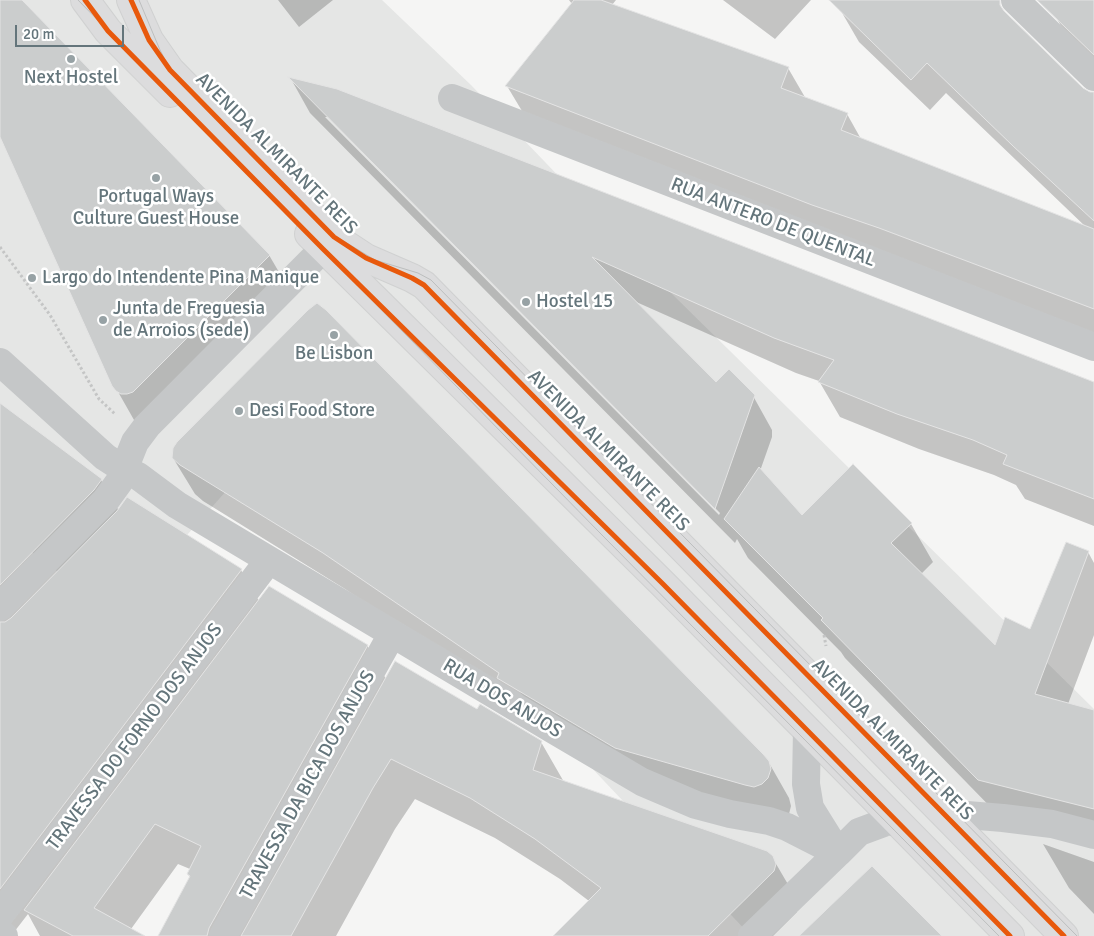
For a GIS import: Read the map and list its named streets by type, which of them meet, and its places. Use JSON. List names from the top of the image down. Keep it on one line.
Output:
{"streets":{"main road":["AVENIDA ALMIRANTE REIS"],"street":["RUA ANTERO DE QUENTAL","RUA DOS ANJOS","TRAVESSA DO FORNO DOS ANJOS","TRAVESSA DA BICA DOS ANJOS"]},"crossings":[["RUA DOS ANJOS","TRAVESSA DO FORNO DOS ANJOS"],["RUA DOS ANJOS","TRAVESSA DA BICA DOS ANJOS"]],"places":["Next Hostel","Portugal Ways Culture Guest House","Largo do Intendente Pina Manique","Hostel 15","Junta de Freguesia de Arroios (sede)","Be Lisbon","Desi Food Store"],"scale_bar":"20 m"}
